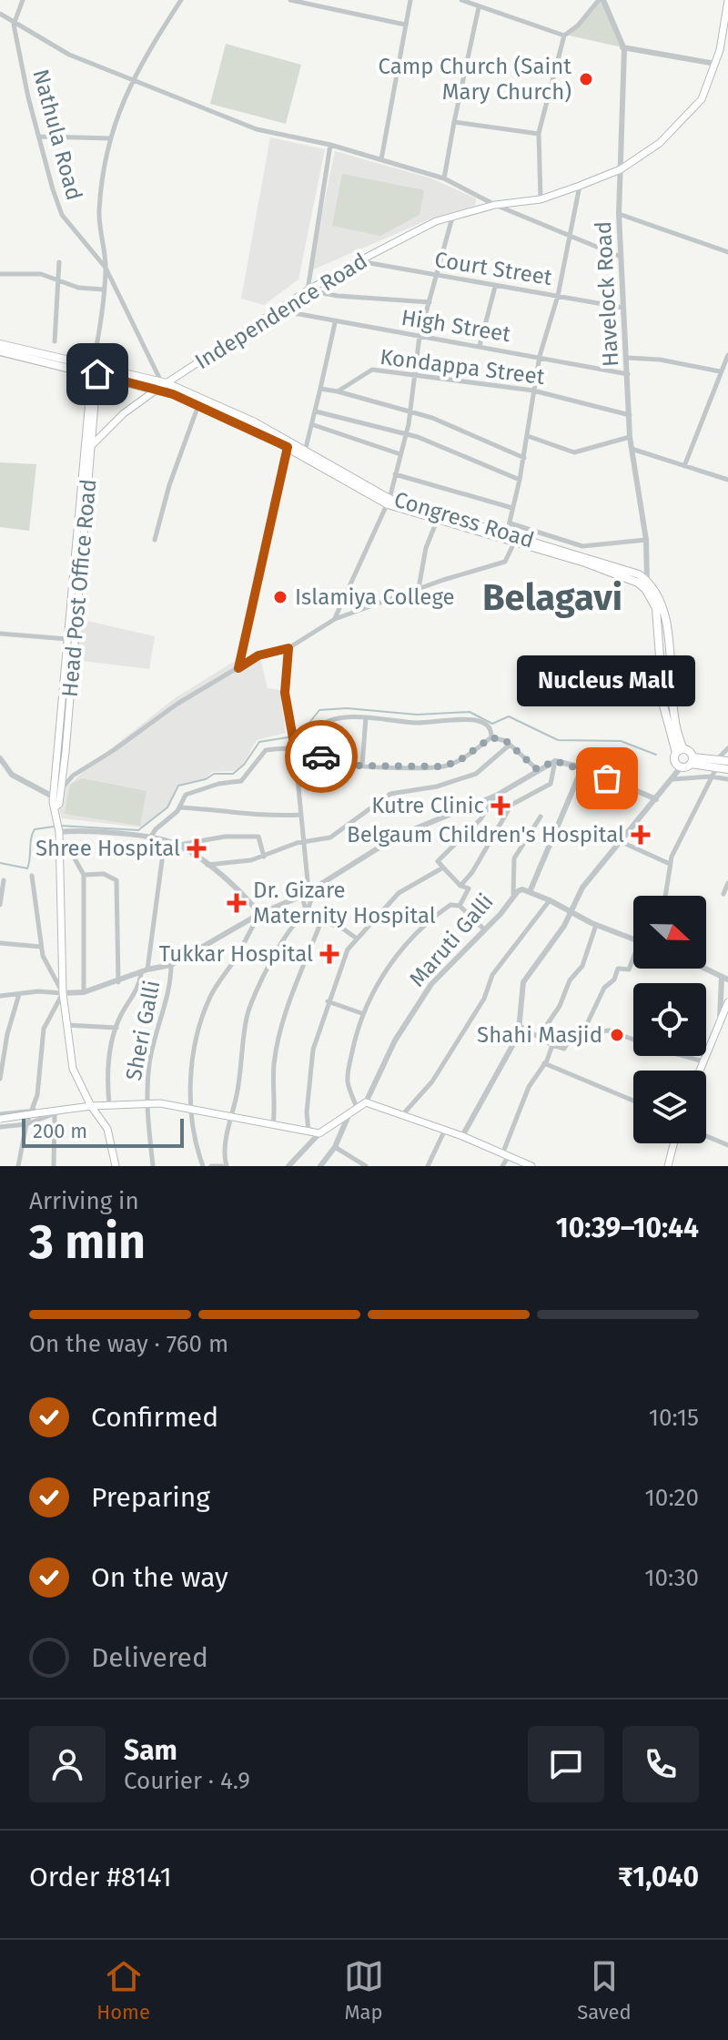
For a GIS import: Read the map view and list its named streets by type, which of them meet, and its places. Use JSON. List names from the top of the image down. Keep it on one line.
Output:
{"streets":{"highway":["Congress Road"],"main road":["Independence Road","Head Post Office Road"],"street":["Nathula Road","Court Street","Havelock Road","High Street","Kondappa Street","Maruti Galli","Sheri Galli"]},"crossings":[["Nathula Road","Independence Road"],["Nathula Road","Congress Road"],["Court Street","Havelock Road"],["Court Street","Independence Road"],["Havelock Road","Independence Road"],["Havelock Road","High Street"],["Havelock Road","Kondappa Street"],["Havelock Road","Congress Road"],["Independence Road","High Street"],["Independence Road","Congress Road"],["Independence Road","Head Post Office Road"],["Congress Road","Head Post Office Road"]],"districts":["Belagavi"],"places":{"other":["Camp Church (Saint Mary Church)","Islamiya College","Nucleus Mall","Shahi Masjid"],"health":["Kutre Clinic","Belgaum Children's Hospital","Shree Hospital","Dr. Gizare Maternity Hospital","Tukkar Hospital"]},"scale_bar":"200 m","north":"right","page":{"bubble":"Nucleus Mall","scale":"200 m","heading":["3 min","Arriving in","10:39–10:44"],"panel":["Sam","Courier · 4.9","Order #8141","₹1,040"],"bar":"On the way · 760 m","list":[["Confirmed","10:15"],["Preparing","10:20"],["On the way","10:30"],"Delivered"],"tabs":["Home","Map","Saved"]}}
